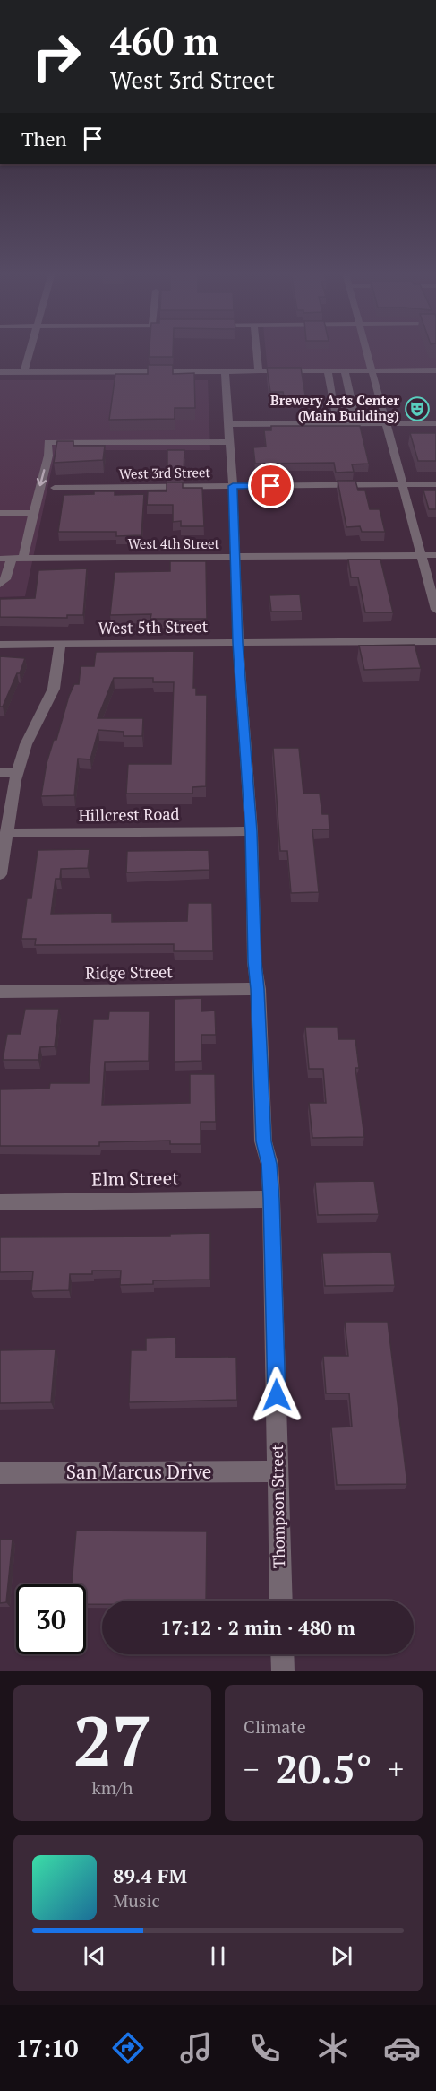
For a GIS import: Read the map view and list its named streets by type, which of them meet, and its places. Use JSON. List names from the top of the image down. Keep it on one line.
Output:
{"streets":{"street":["West 3rd Street","West 4th Street","West 5th Street","Hillcrest Road","Ridge Street","Elm Street","San Marcus Drive","Thompson Street"]},"crossings":[["West 3rd Street","Thompson Street"],["West 4th Street","Thompson Street"],["West 5th Street","Thompson Street"],["Hillcrest Road","Thompson Street"],["Ridge Street","Thompson Street"],["Elm Street","Thompson Street"],["San Marcus Drive","Thompson Street"]],"places":{"theatre":["Brewery Arts Center (Main Building)"]},"page":{"turn":["460 m","West 3rd Street"],"then":"Then","limit":"30","trip":"17:12 · 2 min · 480 m","tile":[["27","km/h"],"Climate"],"heat":["−","20.5°","+"],"song":["89.4 FM","Music"],"tabs":"17:10"}}
